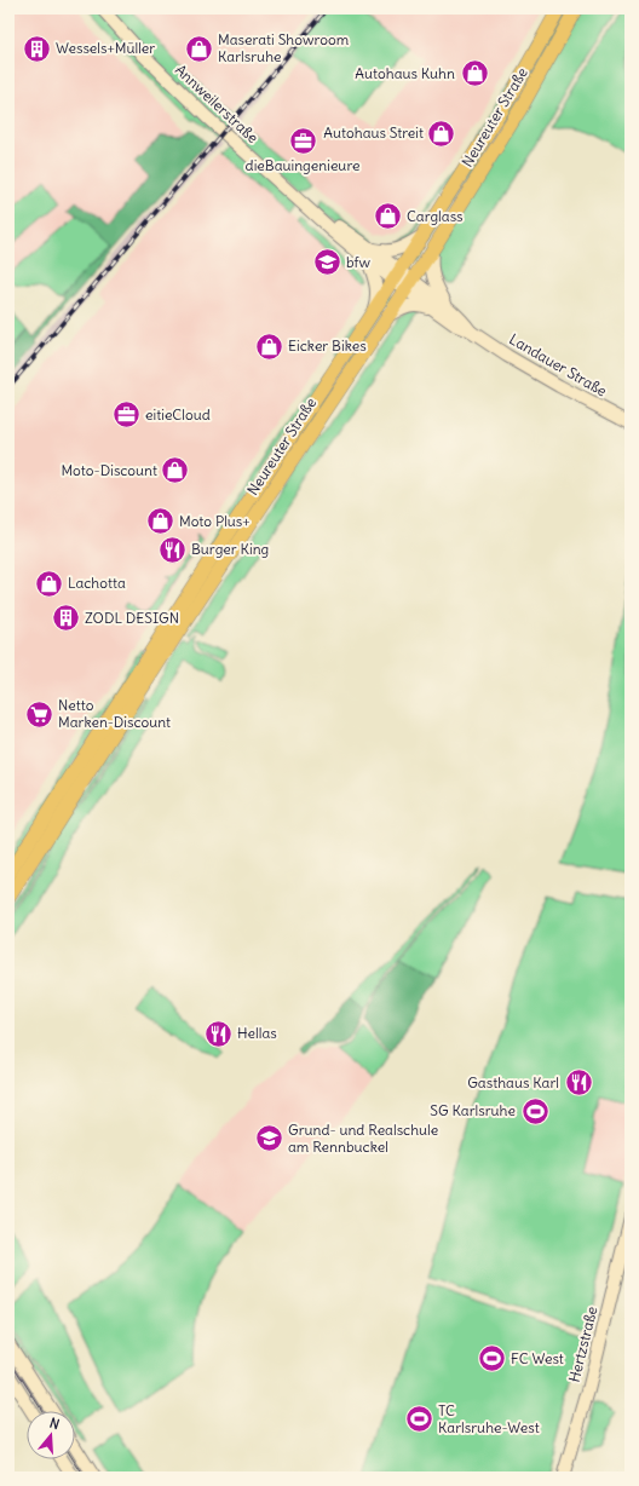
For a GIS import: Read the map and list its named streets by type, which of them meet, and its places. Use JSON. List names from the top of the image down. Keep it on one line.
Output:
{"streets":{"main road":["Neureuter Straße"],"street":["Annweilerstraße","Landauer Straße","Hertzstraße"]},"crossings":[["Annweilerstraße","Neureuter Straße"],["Annweilerstraße","Landauer Straße"],["Neureuter Straße","Landauer Straße"]],"places":{"building":["Wessels+Müller","ZODL DESIGN"],"shop":["Maserati Showroom Karlsruhe","Autohaus Kuhn","Autohaus Streit","Carglass","Eicker Bikes","Moto-Discount","Moto Plus+","Lachotta"],"office":["dieBauingenieure","eitieCloud"],"school or university":["bfw","Grund- und Realschule am Rennbuckel"],"restaurant":["Burger King","Hellas","Gasthaus Karl"],"supermarket":["Netto Marken-Discount"],"sports":["SG Karlsruhe","FC West","TC Karlsruhe-West"]},"north":"top"}
